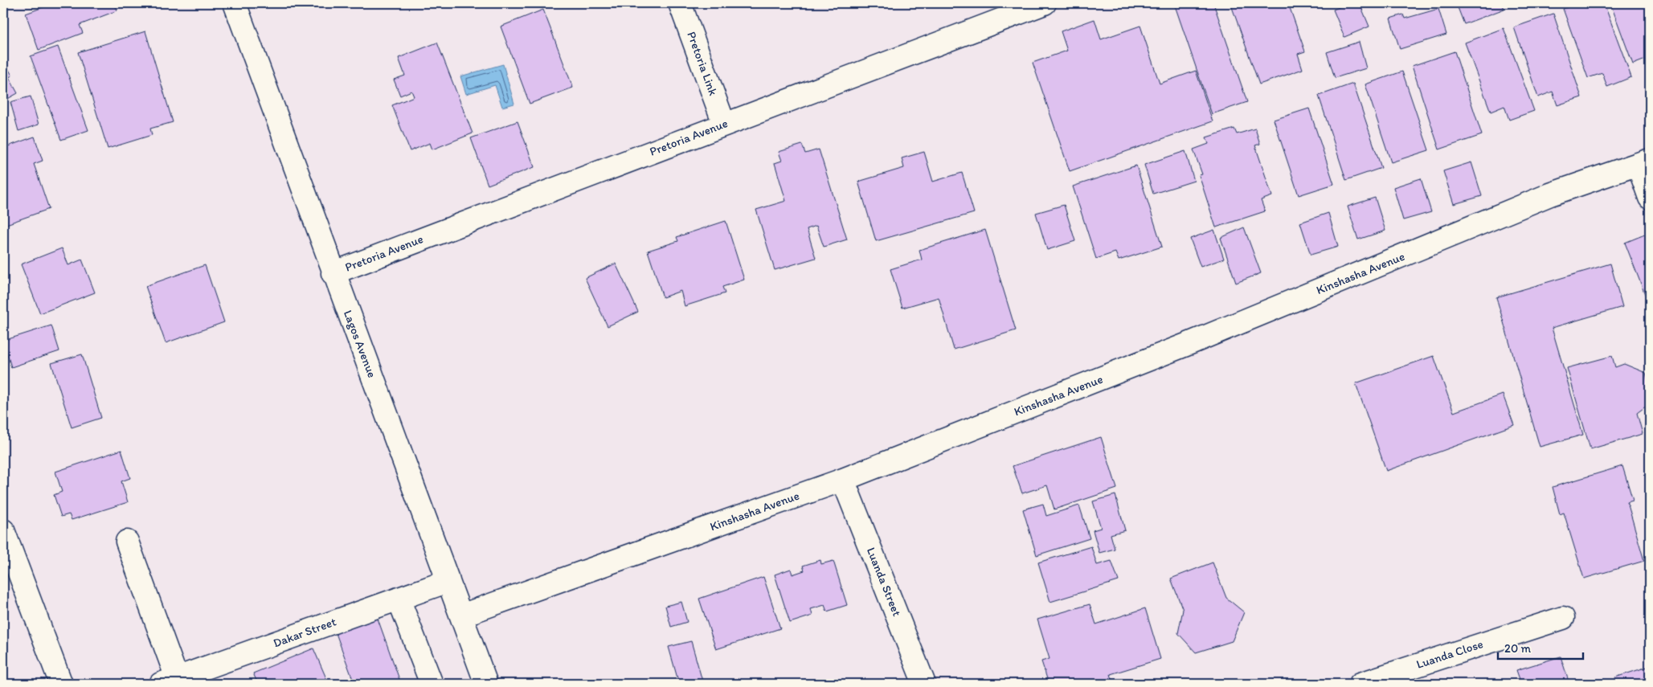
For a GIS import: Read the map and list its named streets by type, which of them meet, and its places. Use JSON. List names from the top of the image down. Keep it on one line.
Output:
{"streets":{"street":["Pretoria Link","Pretoria Avenue","Kinshasha Avenue","Lagos Avenue","Luanda Street","Dakar Street","Luanda Close"]},"crossings":[["Pretoria Link","Pretoria Avenue"],["Pretoria Avenue","Lagos Avenue"],["Kinshasha Avenue","Lagos Avenue"],["Kinshasha Avenue","Luanda Street"],["Lagos Avenue","Dakar Street"]],"scale_bar":"20 m"}
